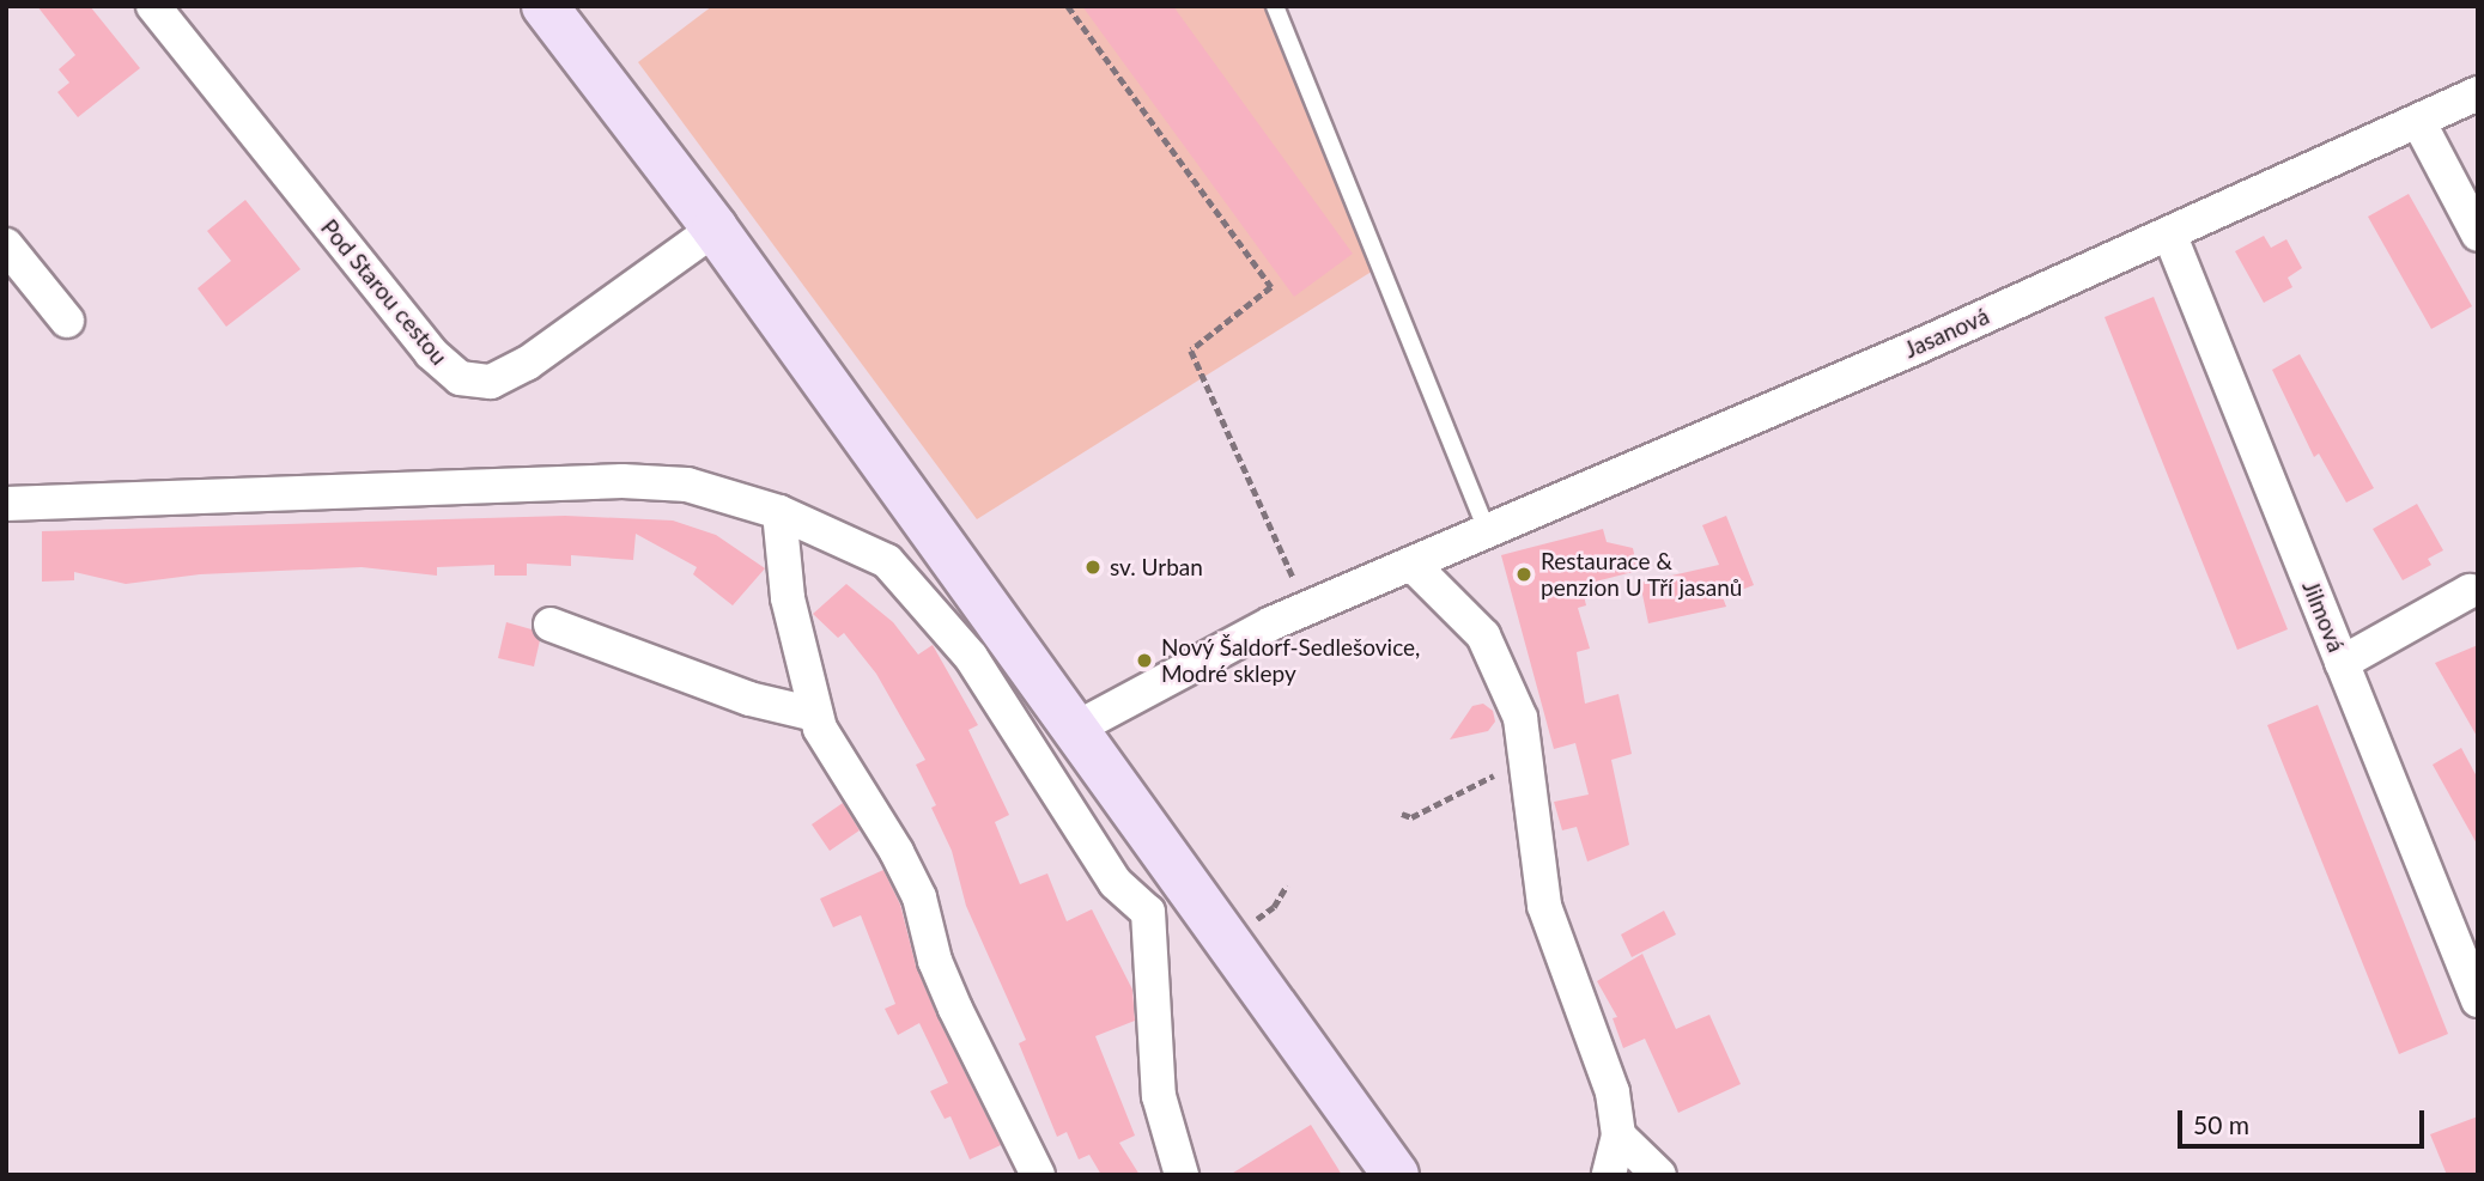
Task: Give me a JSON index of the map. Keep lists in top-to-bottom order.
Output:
{
  "streets": {
    "street": ["Pod Starou cestou", "Jasanová", "Jilmová"]
  },
  "crossings": [
    ["Jasanová", "Jilmová"]
  ],
  "places": ["sv. Urban", "Restaurace & penzion U Tří jasanů", "Nový Šaldorf-Sedlešovice, Modré sklepy"],
  "scale_bar": "50 m"
}
